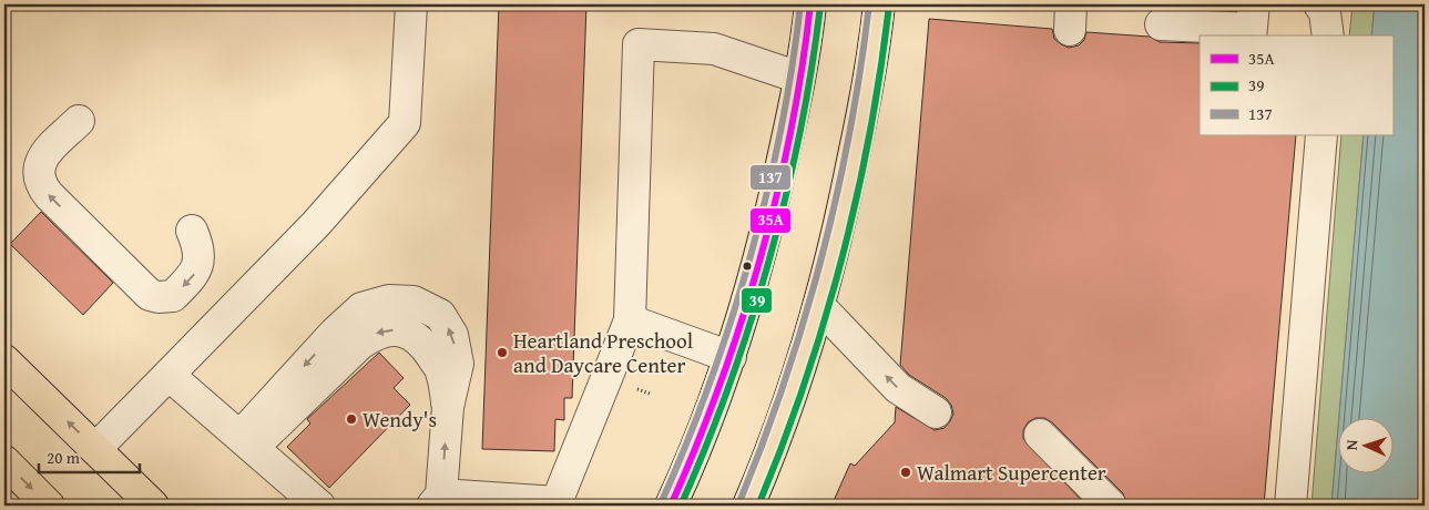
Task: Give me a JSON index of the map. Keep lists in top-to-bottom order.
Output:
{
  "places": ["Heartland Preschool and Daycare Center", "Wendy's", "Walmart Supercenter"],
  "lines": ["transit line 35A", "transit line 137", "transit line 39"],
  "legend": ["35A", "39", "137"],
  "scale_bar": "20 m",
  "north": "left"
}
